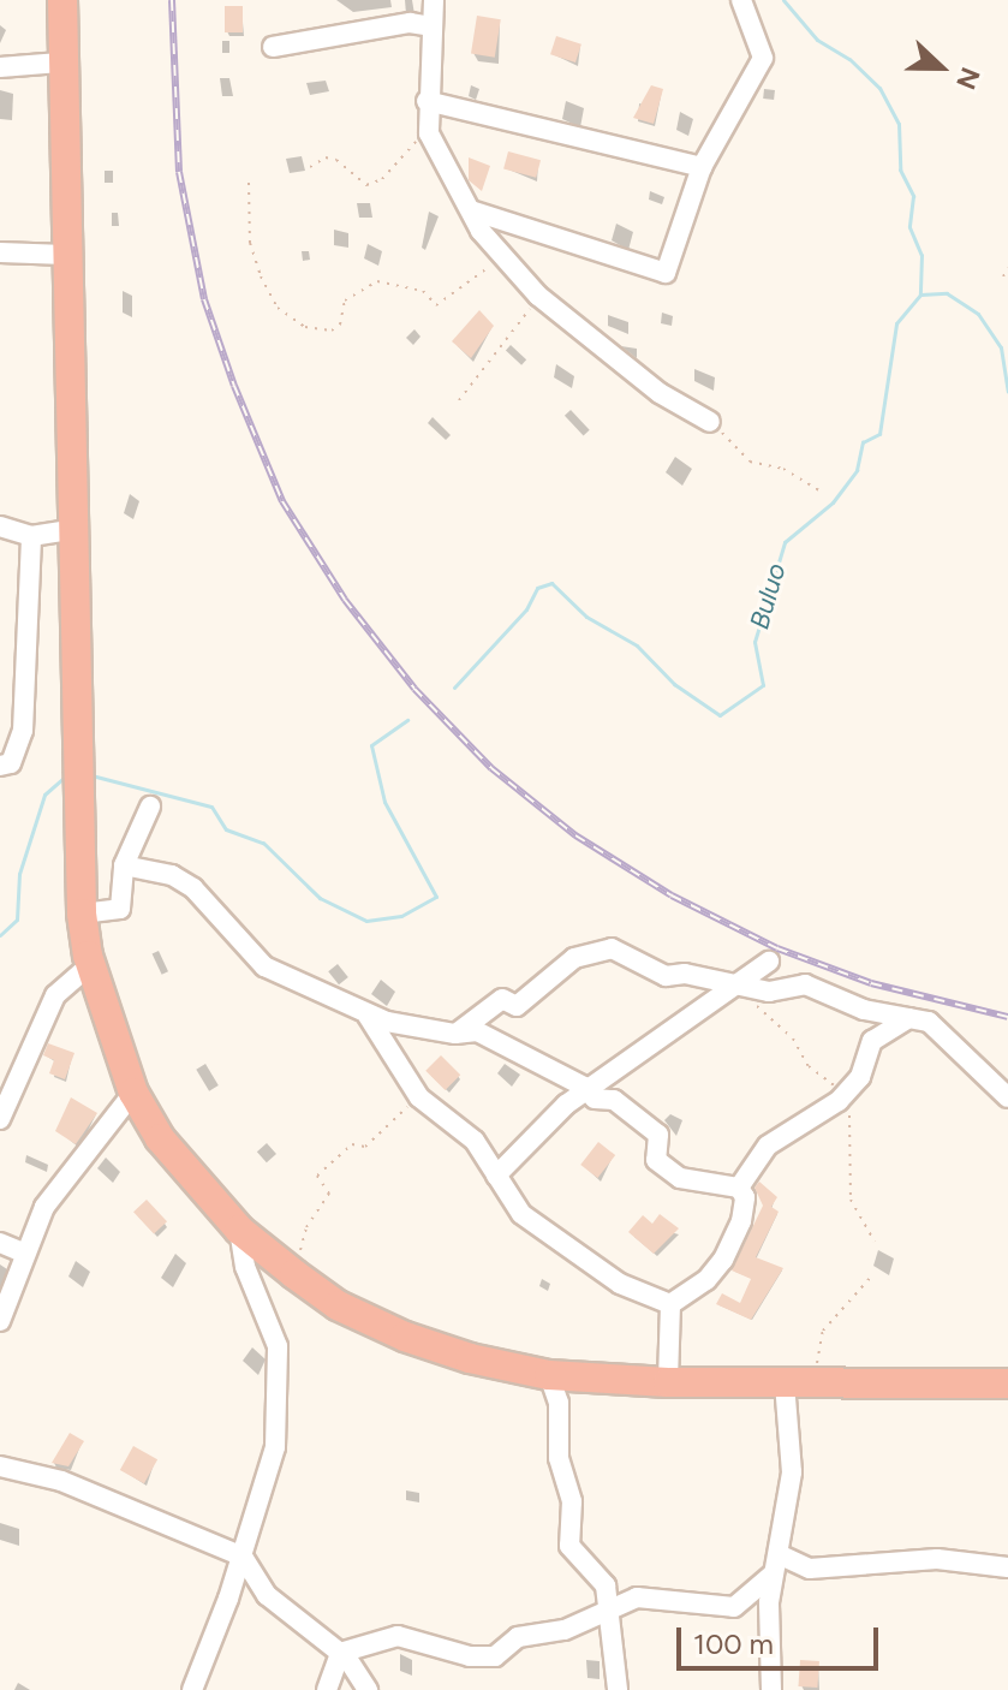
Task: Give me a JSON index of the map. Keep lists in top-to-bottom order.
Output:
{
  "water": ["Buluo"],
  "scale_bar": "100 m",
  "north": "right"
}
